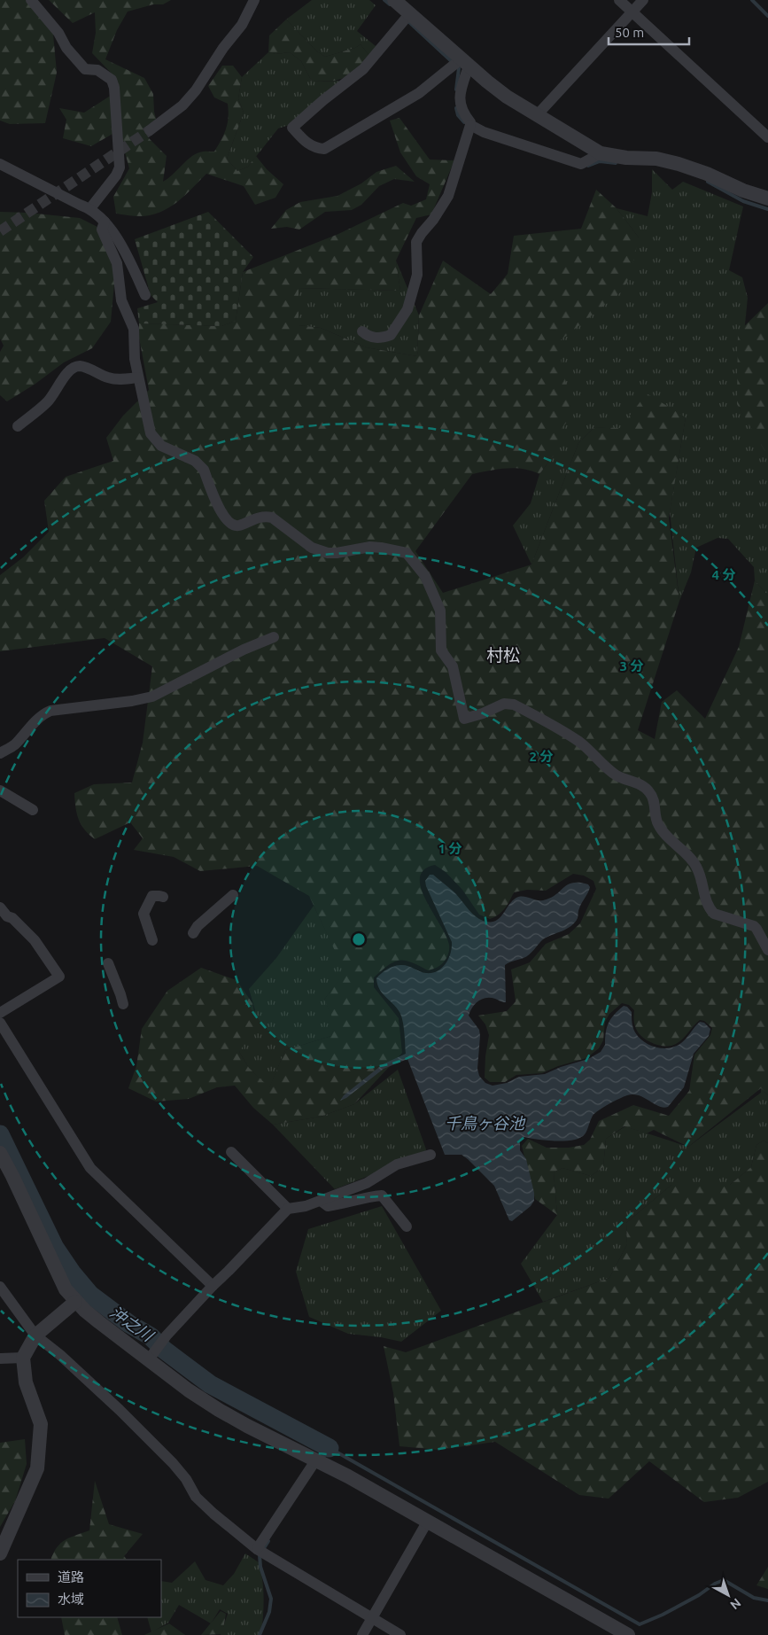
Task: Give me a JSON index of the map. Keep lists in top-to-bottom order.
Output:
{
  "districts": ["村松"],
  "water": ["千鳥ヶ谷池", "沖之川"],
  "legend": ["道路", "水域"],
  "scale_bar": "50 m",
  "north": "bottom right",
  "rings": [
    "4 分",
    "3 分",
    "2 分",
    "1 分"
  ]
}
